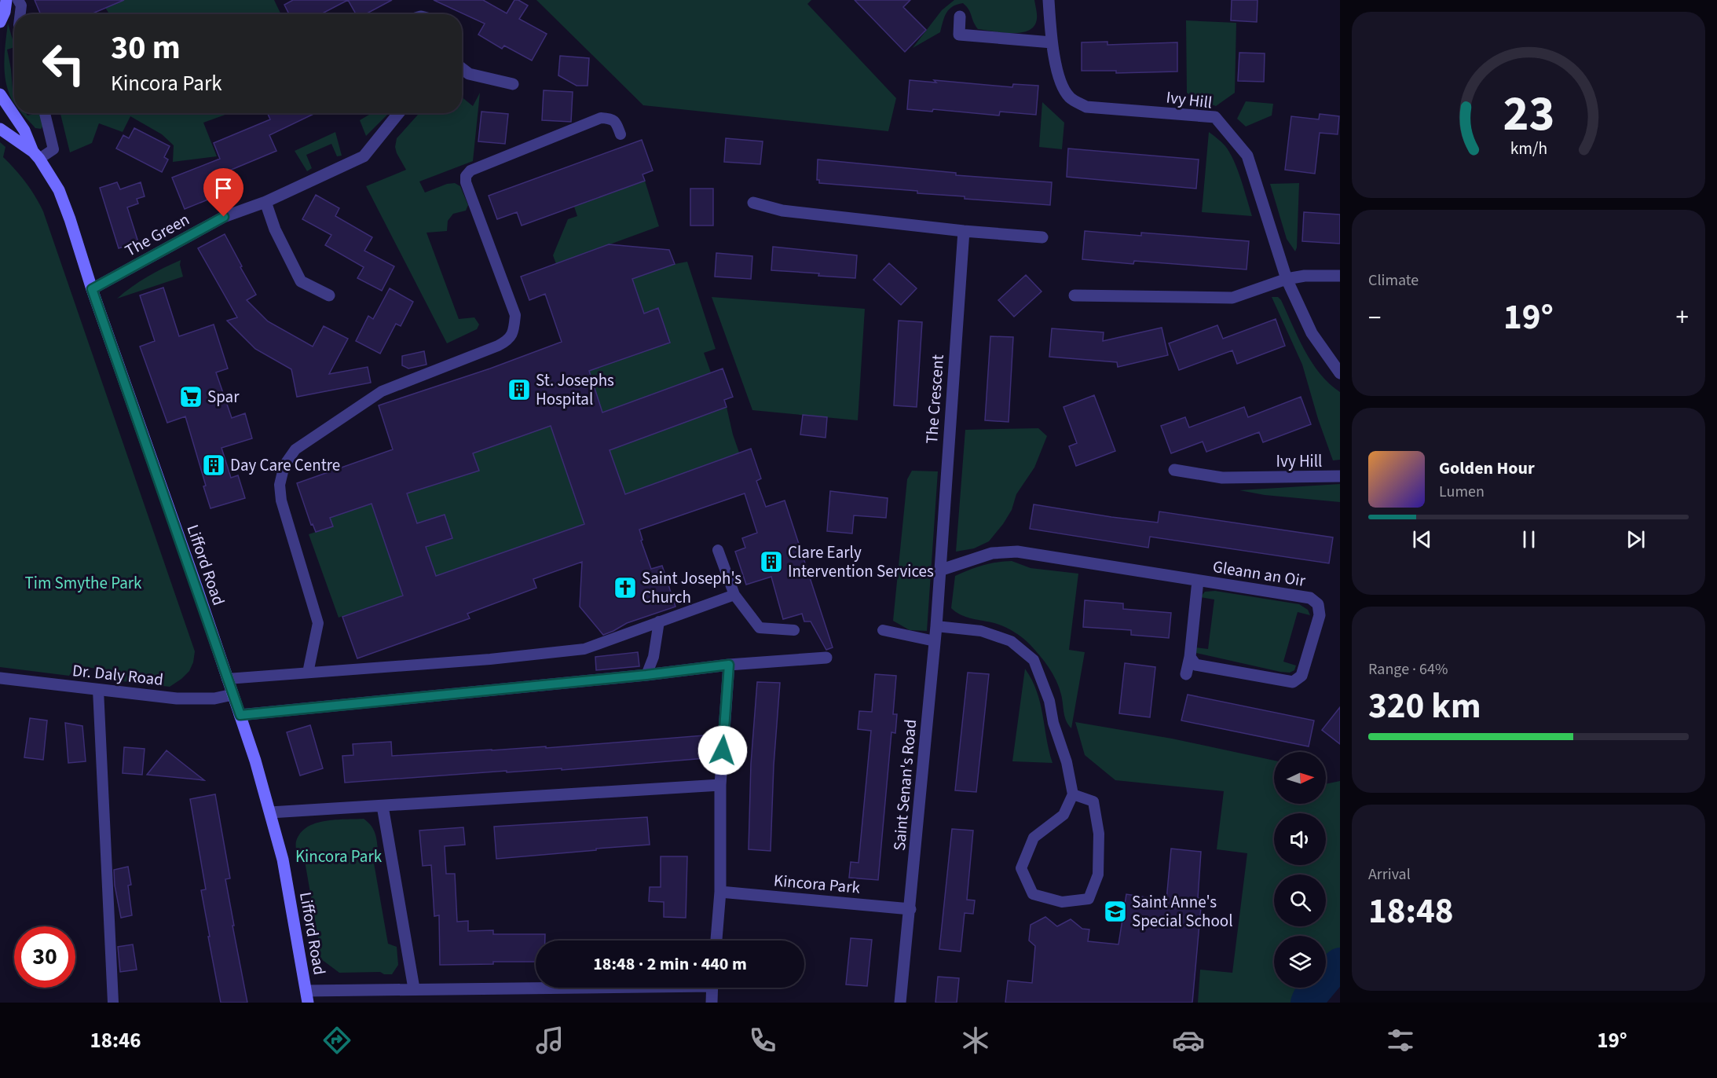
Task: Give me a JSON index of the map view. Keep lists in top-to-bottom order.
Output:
{
  "streets": {
    "main road": ["Lifford Road"],
    "street": [
      "Ivy Hill",
      "The Green",
      "The Crescent",
      "Gleann an Oir",
      "Dr. Daly Road",
      "Saint Senan's Road",
      "Kincora Park"
    ]
  },
  "crossings": [
    ["The Green", "Lifford Road"],
    ["The Crescent", "Gleann an Oir"],
    ["The Crescent", "Saint Senan's Road"],
    ["Lifford Road", "Dr. Daly Road"],
    ["Gleann an Oir", "Saint Senan's Road"],
    ["Saint Senan's Road", "Kincora Park"]
  ],
  "parks": ["Tim Smythe Park", "Kincora Park"],
  "places": {
    "building": ["St. Josephs Hospital", "Day Care Centre", "Clare Early Intervention Services"],
    "supermarket": ["Spar"],
    "church": ["Saint Joseph's Church"],
    "school or university": ["Saint Anne's Special School"]
  },
  "north": "right",
  "page": {
    "turn": ["30 m", "Kincora Park"],
    "tile": [
      "Climate",
      ["Range · 64%", "320 km"],
      ["Arrival", "18:48"]
    ],
    "heat": ["−", "19°", "+"],
    "song": ["Golden Hour", "Lumen"],
    "limit": "30",
    "trip": "18:48 · 2 min · 440 m",
    "tabs": ["18:46", "19°"],
    "gauge": ["23", "km/h"]
  }
}
